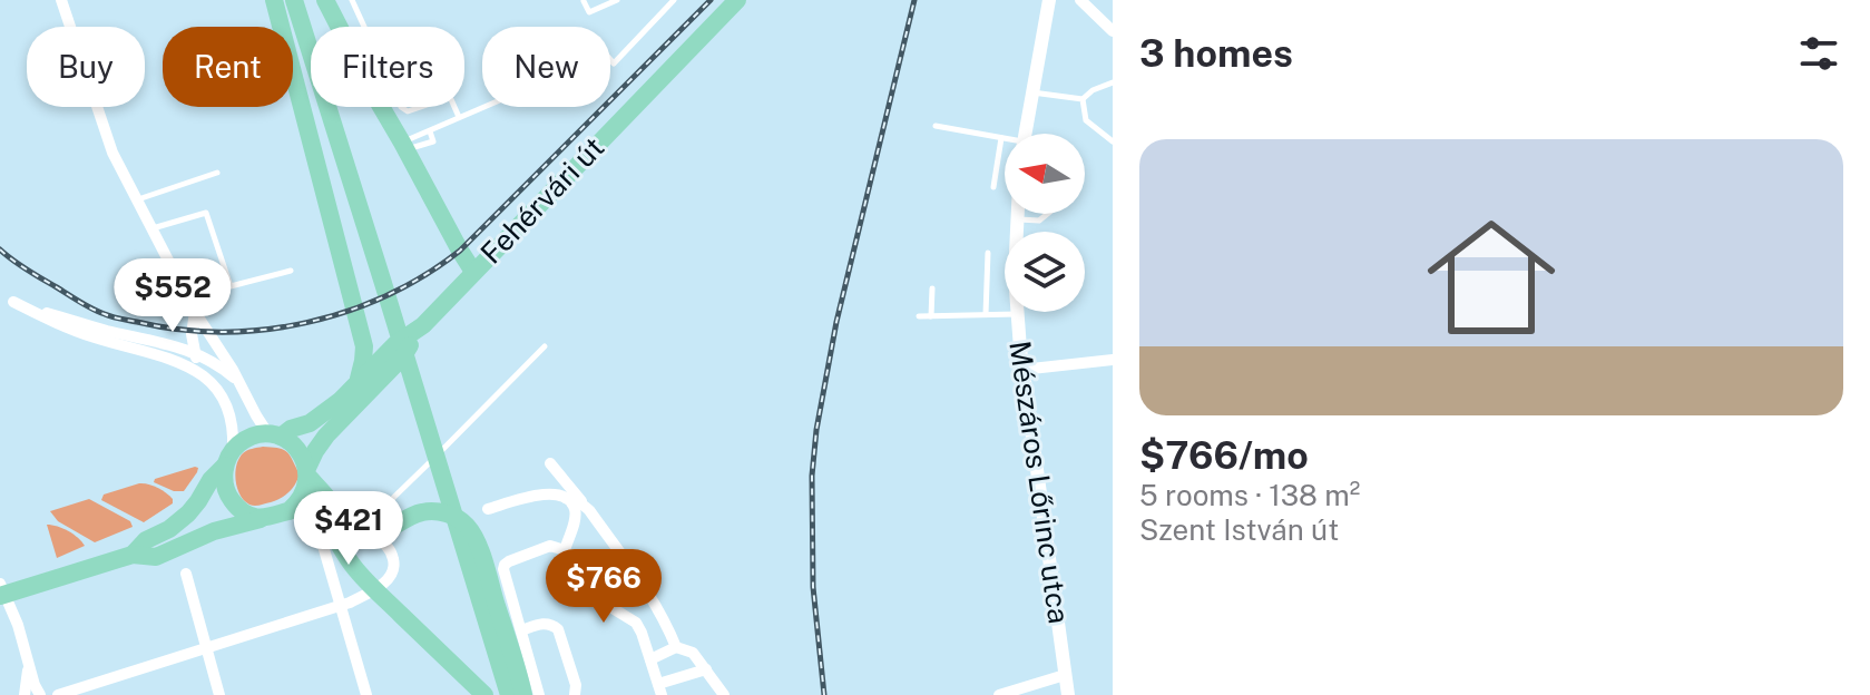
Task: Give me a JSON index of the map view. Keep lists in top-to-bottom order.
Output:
{
  "streets": {
    "main road": ["Fehérvári út"],
    "street": ["Mészáros Lőrinc utca"]
  },
  "north": "left",
  "page": {
    "heading": "3 homes",
    "chip": [
      "Buy",
      "Rent",
      "Filters",
      "New"
    ],
    "list": [
      {
        "name": "$766/mo",
        "note": "5 rooms · 138 m² · Szent István út"
      }
    ],
    "price": ["$552", "$421", "$766"]
  }
}
